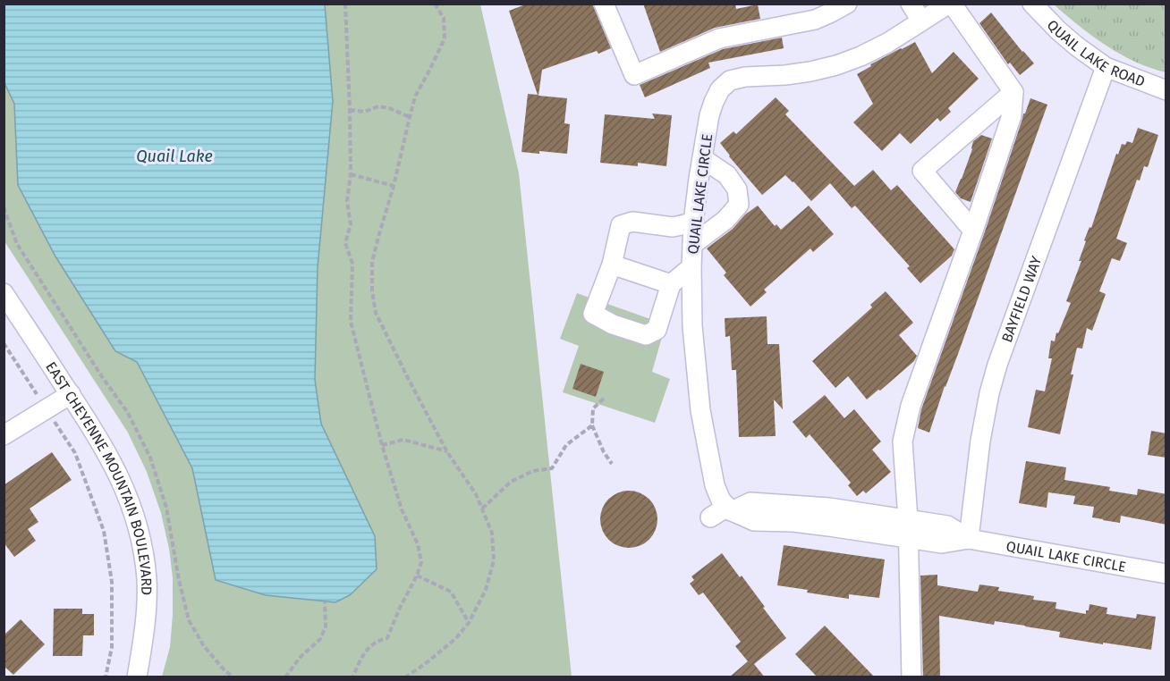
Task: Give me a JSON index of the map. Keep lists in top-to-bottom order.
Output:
{
  "streets": {
    "street": [
      "QUAIL LAKE ROAD",
      "QUAIL LAKE CIRCLE",
      "BAYFIELD WAY",
      "EAST CHEYENNE MOUNTAIN BOULEVARD"
    ]
  },
  "crossings": [
    ["QUAIL LAKE ROAD", "BAYFIELD WAY"],
    ["QUAIL LAKE CIRCLE", "BAYFIELD WAY"]
  ],
  "water": ["Quail Lake"]
}
